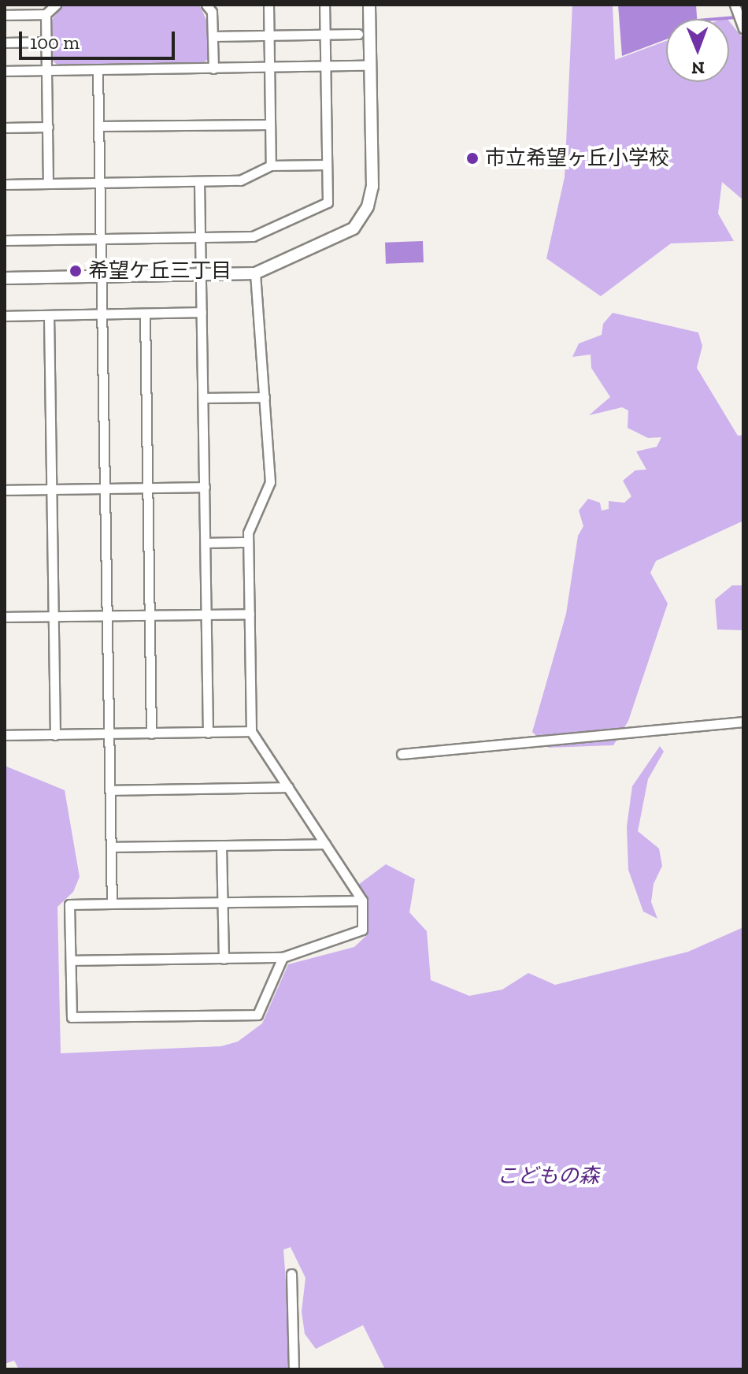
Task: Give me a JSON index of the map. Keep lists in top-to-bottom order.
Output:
{
  "parks": ["こどもの森"],
  "places": ["市立希望ヶ丘小学校", "希望ケ丘三丁目"],
  "scale_bar": "100 m",
  "north": "bottom"
}
